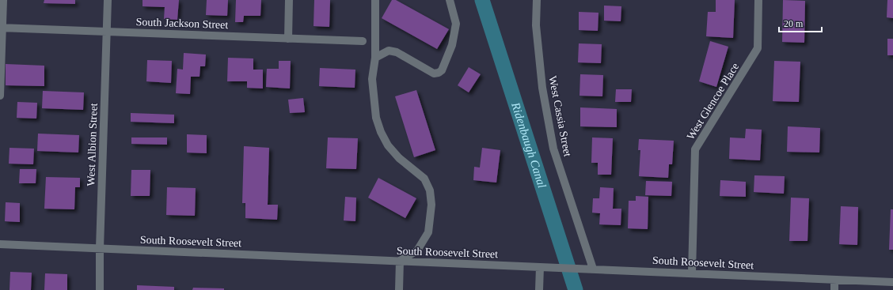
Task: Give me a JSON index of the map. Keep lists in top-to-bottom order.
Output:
{
  "streets": {
    "street": [
      "South Jackson Street",
      "West Glencoe Place",
      "West Cassia Street",
      "West Albion Street",
      "South Roosevelt Street"
    ]
  },
  "crossings": [
    ["South Jackson Street", "West Albion Street"],
    ["West Glencoe Place", "South Roosevelt Street"],
    ["West Cassia Street", "South Roosevelt Street"],
    ["West Albion Street", "South Roosevelt Street"]
  ],
  "water": ["Ridenbaugh Canal"],
  "scale_bar": "20 m"
}
